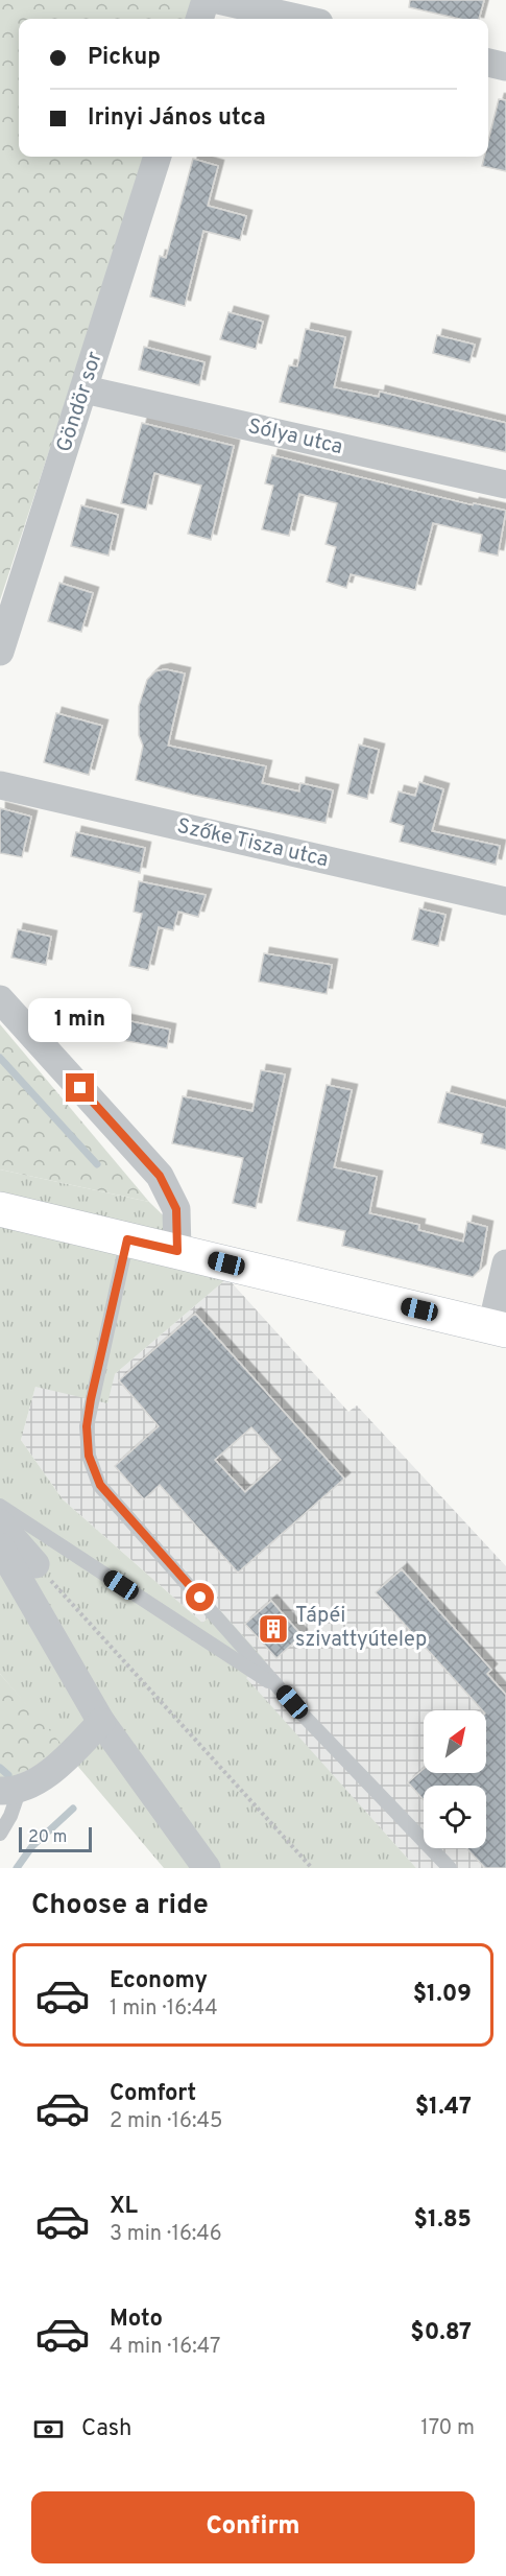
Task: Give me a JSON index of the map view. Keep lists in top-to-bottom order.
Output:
{
  "streets": {
    "street": ["Göndör sor", "Sólya utca", "Szőke Tisza utca"]
  },
  "crossings": [
    ["Göndör sor", "Sólya utca"]
  ],
  "places": {
    "building": ["Tápéi szivattyútelep"]
  },
  "scale_bar": "20 m",
  "north": "top right",
  "page": {
    "banner": ["Pickup", "Irinyi János utca"],
    "bubble": "1 min",
    "scale": "20 m",
    "heading": "Choose a ride",
    "list": [
      {
        "name": "Economy",
        "note": "1 min · 16:44",
        "value": "$1.09"
      },
      {
        "name": "Comfort",
        "note": "2 min · 16:45",
        "value": "$1.47"
      },
      {
        "name": "XL",
        "note": "3 min · 16:46",
        "value": "$1.85"
      },
      {
        "name": "Moto",
        "note": "4 min · 16:47",
        "value": "$0.87"
      }
    ],
    "pay": ["Cash", "170 m"],
    "buttons": "Confirm"
  }
}
